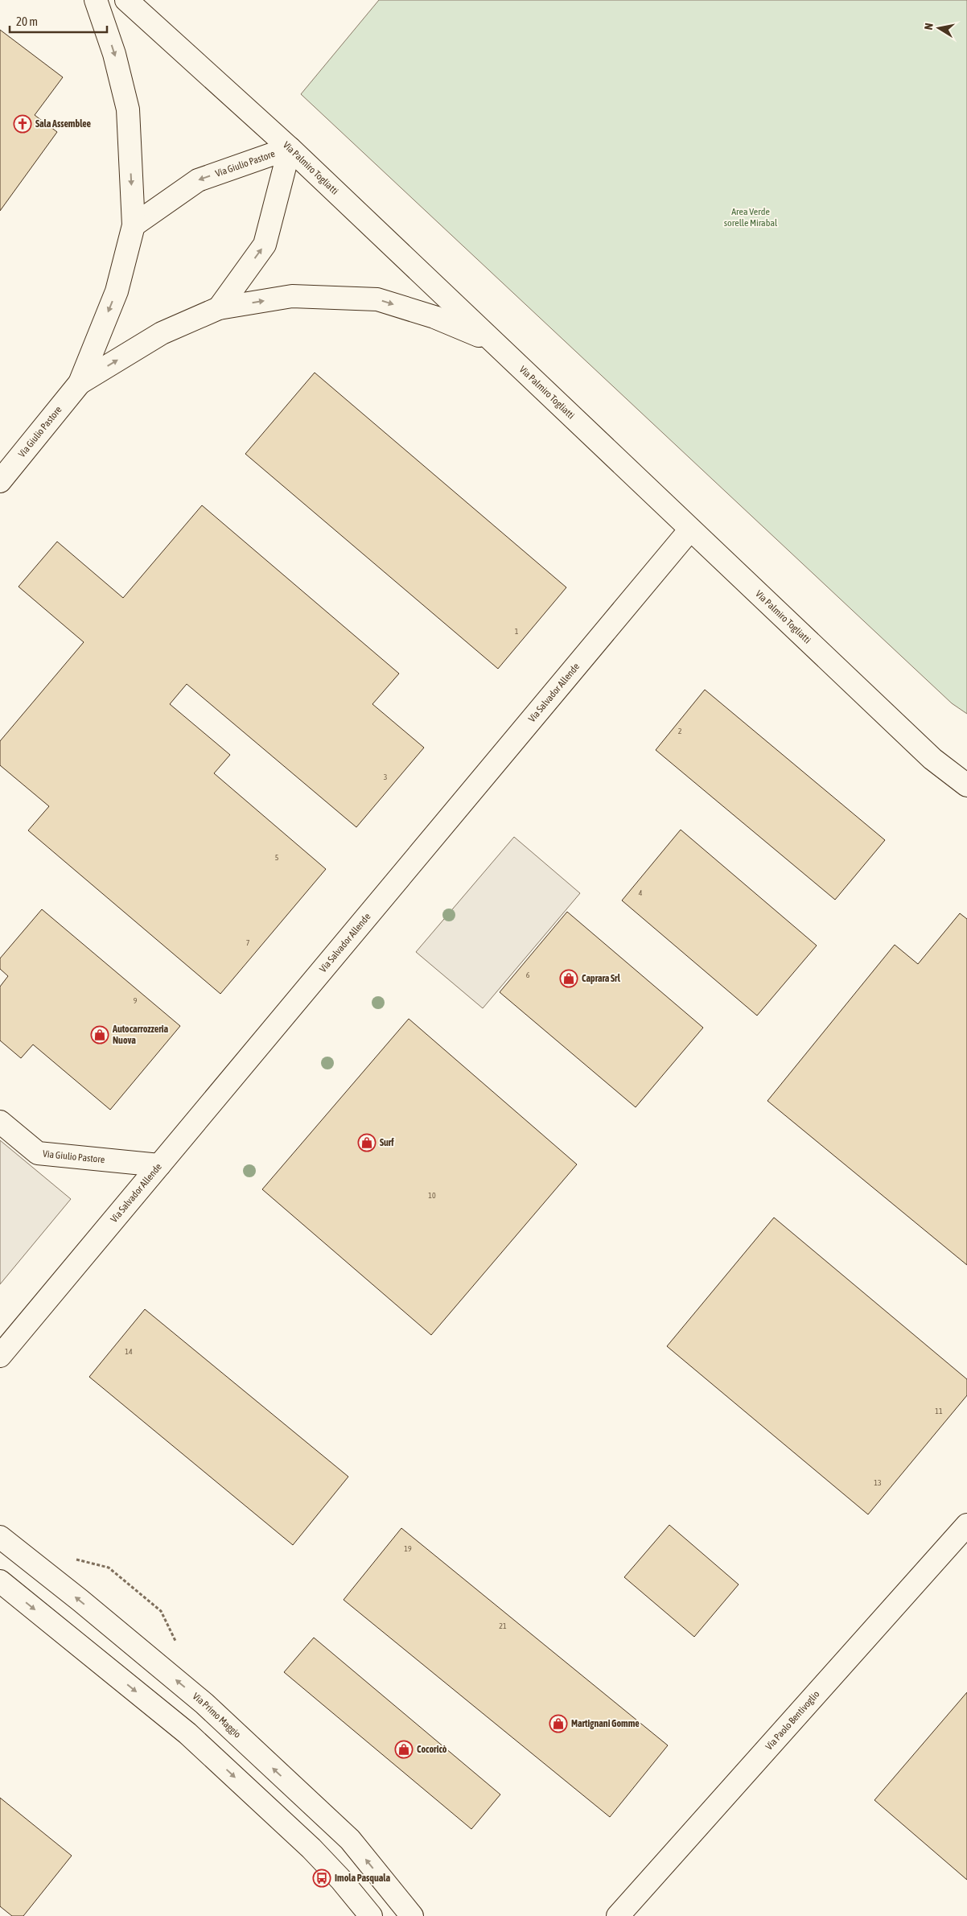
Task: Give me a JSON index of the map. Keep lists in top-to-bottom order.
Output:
{
  "streets": {
    "street": [
      "Via Giulio Pastore",
      "Via Palmiro Togliatti",
      "Via Salvador Allende",
      "Via Primo Maggio",
      "Via Paolo Bentivoglio"
    ]
  },
  "crossings": [
    ["Via Giulio Pastore", "Via Palmiro Togliatti"],
    ["Via Giulio Pastore", "Via Salvador Allende"],
    ["Via Palmiro Togliatti", "Via Salvador Allende"]
  ],
  "parks": ["Area Verde sorelle Mirabal"],
  "places": {
    "church": ["Sala Assemblee"],
    "shop": [
      "Caprara Srl",
      "Autocarrozzeria Nuova",
      "Surf",
      "Martignani Gomme",
      "Cocoricò"
    ],
    "bus stop": ["Imola Pasquala"]
  },
  "house_numbers": [
    "1",
    "2",
    "3",
    "5",
    "4",
    "7",
    "6",
    "9",
    "10",
    "14",
    "11",
    "13",
    "19",
    "21"
  ],
  "scale_bar": "20 m",
  "north": "left"
}
